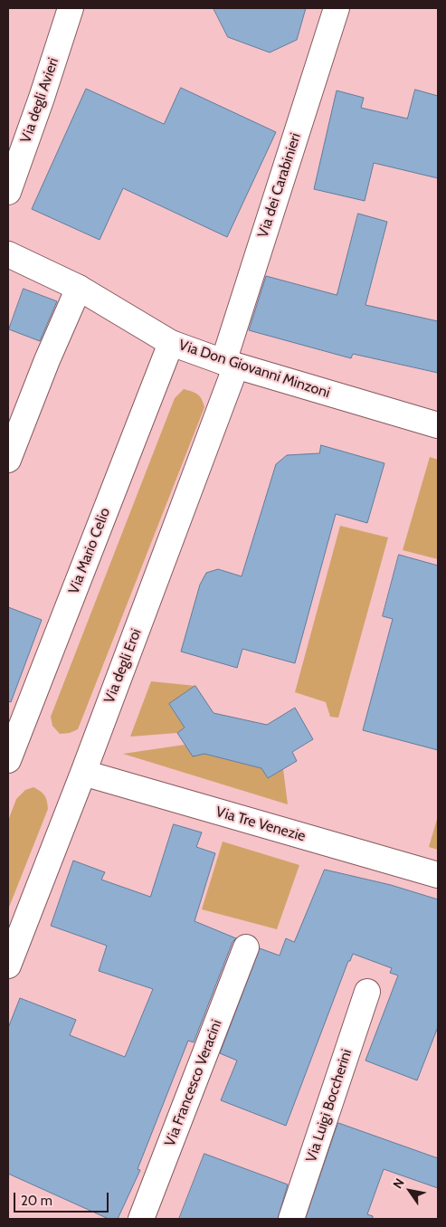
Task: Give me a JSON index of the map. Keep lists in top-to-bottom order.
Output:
{
  "streets": {
    "street": [
      "Via degli Avieri",
      "Via dei Carabinieri",
      "Via Don Giovanni Minzoni",
      "Via Mario Celio",
      "Via degli Eroi",
      "Via Tre Venezie",
      "Via Francesco Veracini",
      "Via Luigi Boccherini"
    ]
  },
  "crossings": [
    ["Via dei Carabinieri", "Via Don Giovanni Minzoni"],
    ["Via dei Carabinieri", "Via degli Eroi"],
    ["Via Don Giovanni Minzoni", "Via Mario Celio"],
    ["Via Don Giovanni Minzoni", "Via degli Eroi"],
    ["Via degli Eroi", "Via Tre Venezie"]
  ],
  "scale_bar": "20 m",
  "north": "top left"
}
